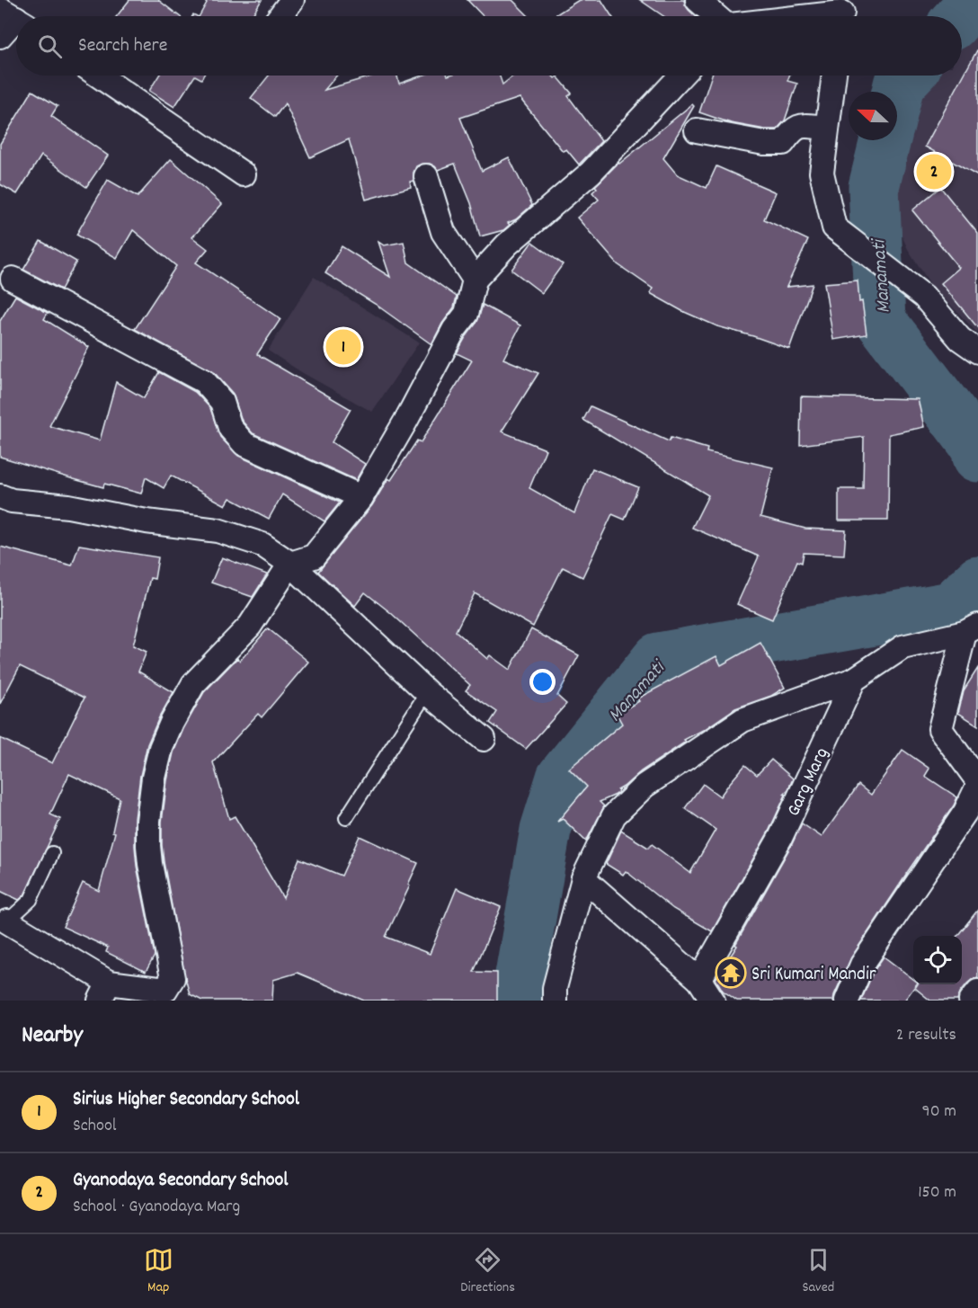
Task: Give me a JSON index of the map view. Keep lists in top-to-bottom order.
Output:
{
  "streets": {
    "street": ["Garg Marg"]
  },
  "water": ["Manamati"],
  "places": {
    "temple": ["Sri Kumari Mandir"]
  },
  "north": "left",
  "page": {
    "search": "Search here",
    "pins": ["2", "1"],
    "heading": ["Nearby", "2 results"],
    "list": [
      {
        "mark": "1",
        "name": "Sirius Higher Secondary School",
        "note": "School",
        "value": "90 m"
      },
      {
        "mark": "2",
        "name": "Gyanodaya Secondary School",
        "note": "School · Gyanodaya Marg",
        "value": "150 m"
      }
    ],
    "nav": ["Map", "Directions", "Saved"]
  }
}
